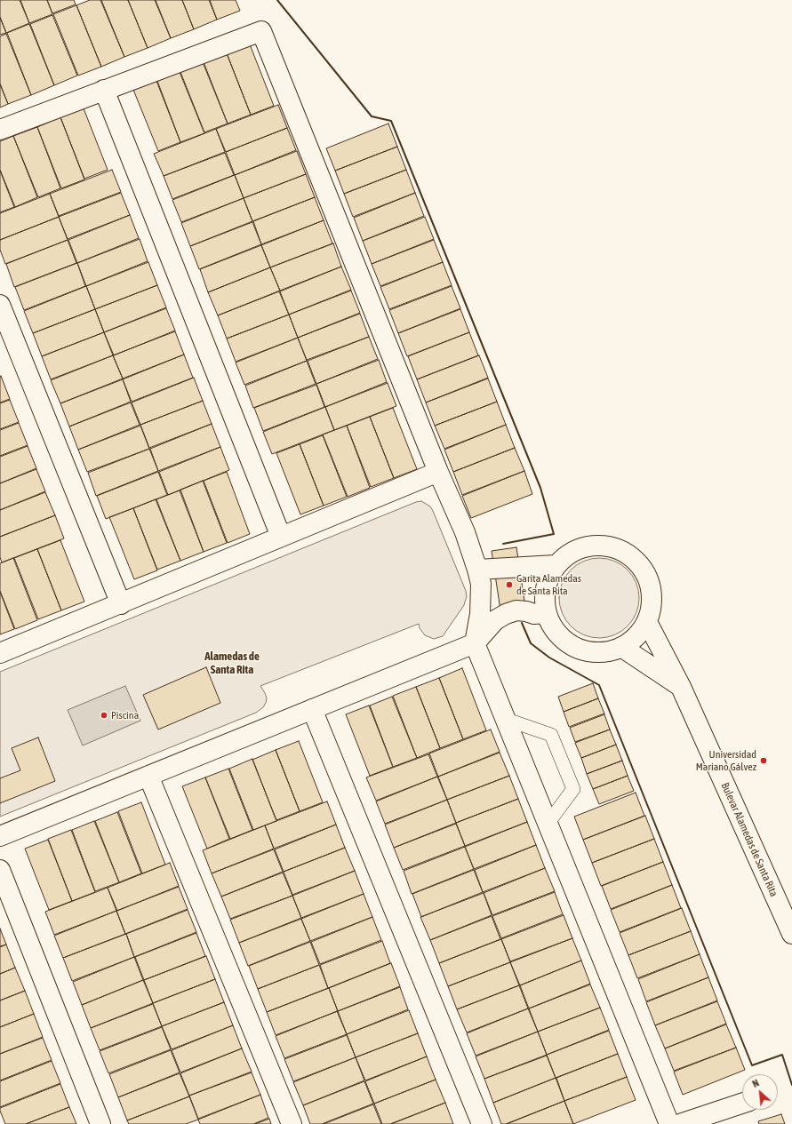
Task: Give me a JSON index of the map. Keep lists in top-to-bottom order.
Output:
{
  "streets": {
    "street": ["Bulevar Alamedas de Santa Rita"]
  },
  "districts": ["Alamedas de Santa Rita"],
  "places": ["Garita Alamedas de Santa Rita", "Piscina", "Universidad Mariano Gálvez"],
  "north": "top left"
}
